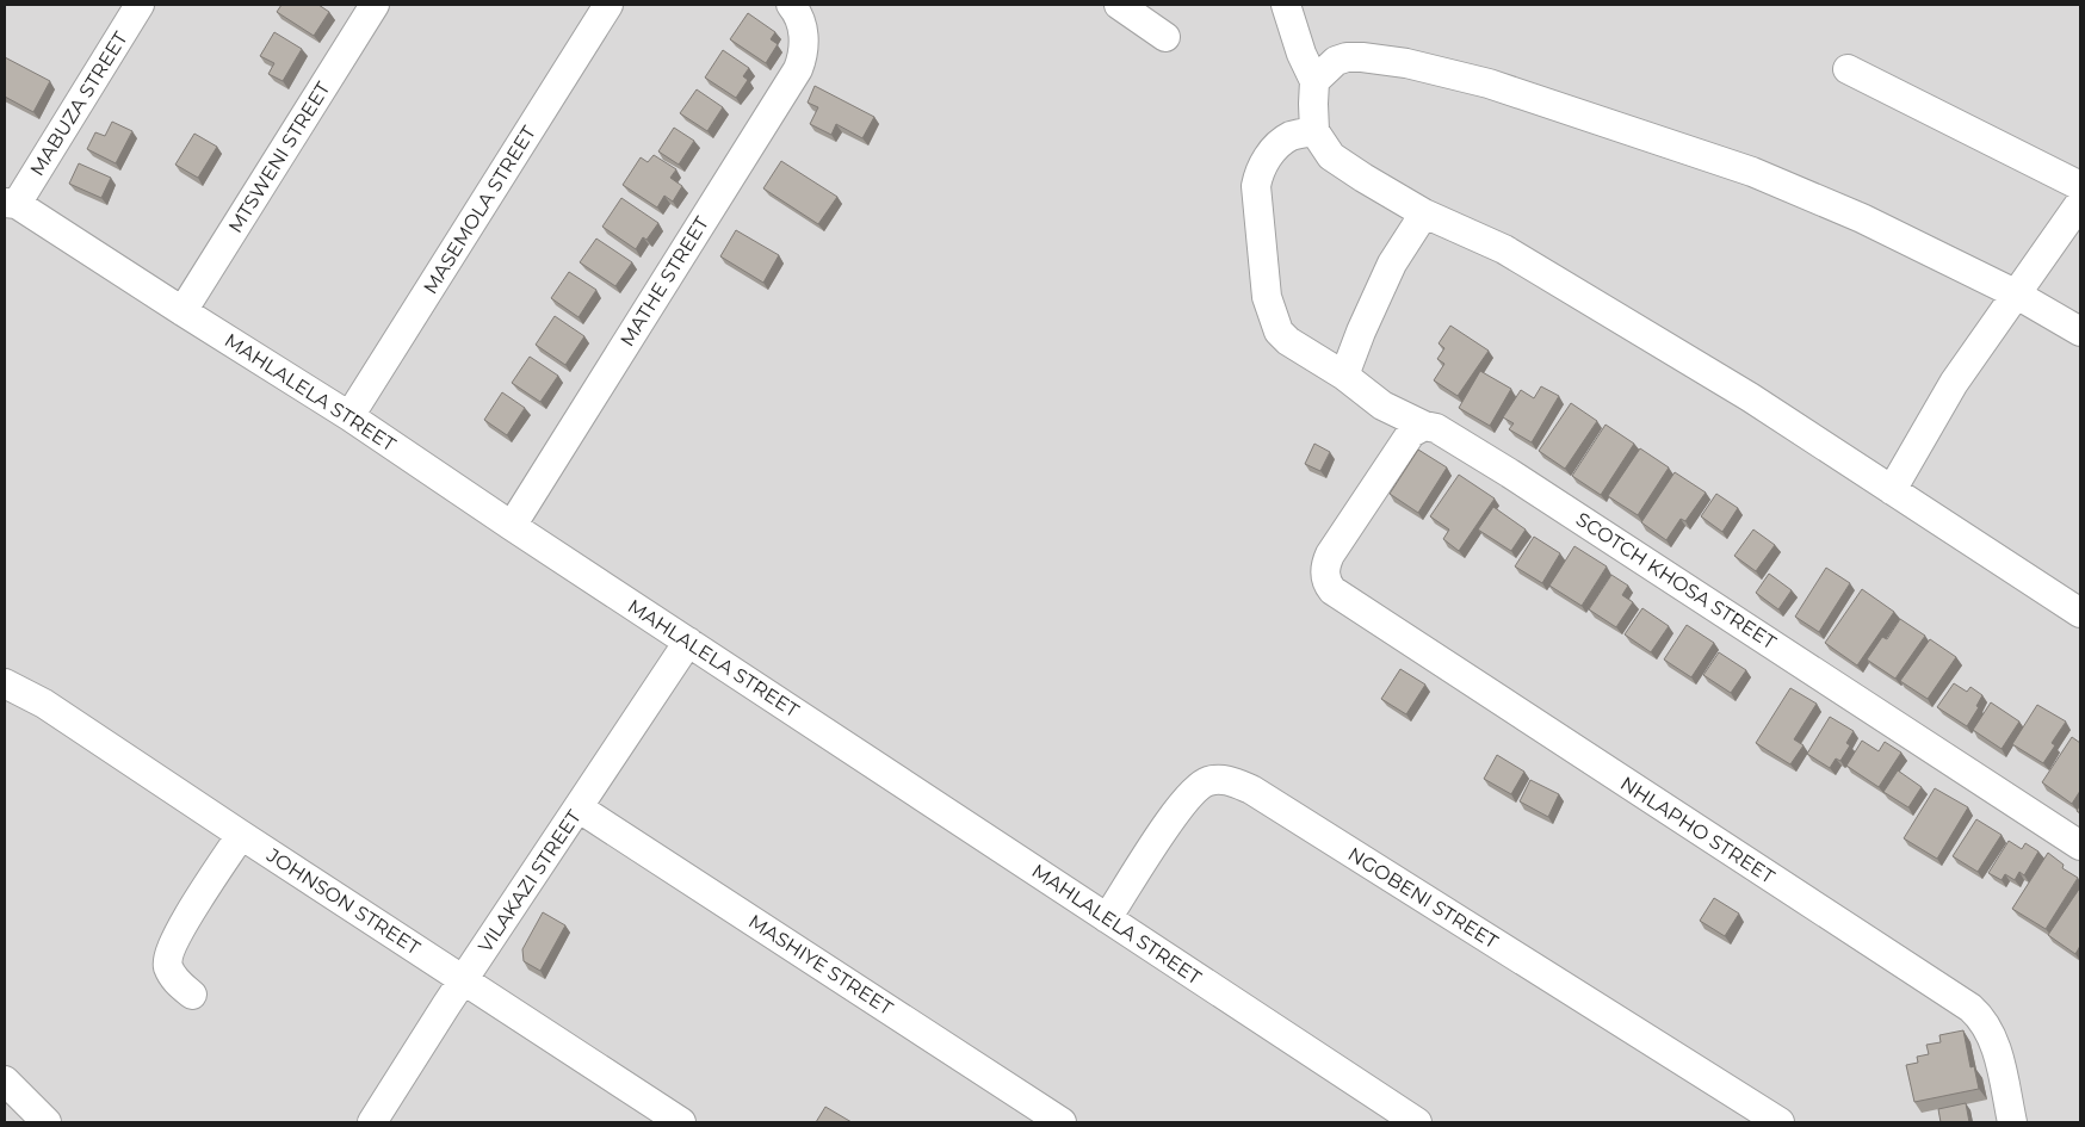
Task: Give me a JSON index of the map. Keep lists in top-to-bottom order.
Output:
{
  "streets": {
    "street": [
      "MABUZA STREET",
      "MTSWENI STREET",
      "MASEMOLA STREET",
      "MATHE STREET",
      "MAHLALELA STREET",
      "SCOTCH KHOSA STREET",
      "NHLAPHO STREET",
      "VILAKAZI STREET",
      "NGOBENI STREET",
      "JOHNSON STREET",
      "MASHIYE STREET"
    ]
  },
  "crossings": [
    ["MABUZA STREET", "MAHLALELA STREET"],
    ["MTSWENI STREET", "MAHLALELA STREET"],
    ["MASEMOLA STREET", "MAHLALELA STREET"],
    ["MATHE STREET", "MAHLALELA STREET"],
    ["MAHLALELA STREET", "VILAKAZI STREET"],
    ["MAHLALELA STREET", "NGOBENI STREET"],
    ["SCOTCH KHOSA STREET", "NHLAPHO STREET"],
    ["VILAKAZI STREET", "JOHNSON STREET"],
    ["VILAKAZI STREET", "MASHIYE STREET"]
  ]
}
